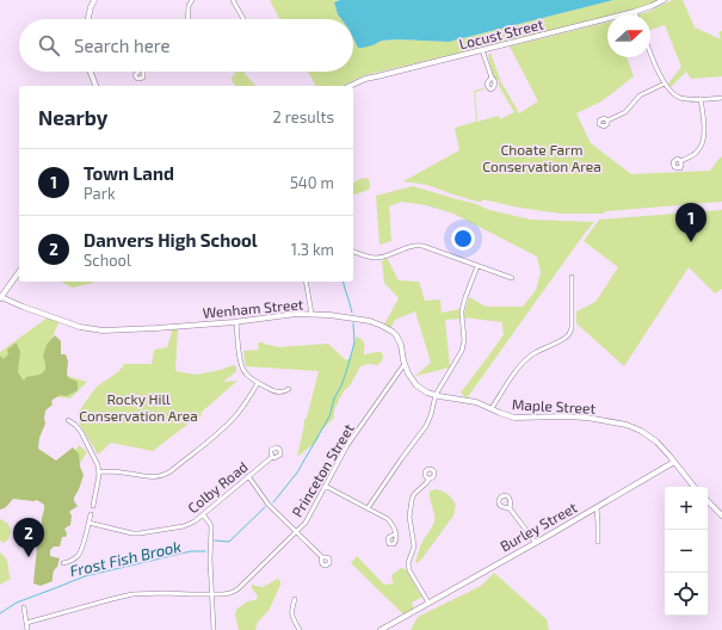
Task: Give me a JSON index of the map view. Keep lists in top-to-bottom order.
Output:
{
  "streets": {
    "main road": [
      "Locust Street",
      "Wenham Street",
      "Maple Street",
      "Burley Street"
    ],
    "street": ["Princeton Street", "Colby Road"]
  },
  "crossings": [
    ["Wenham Street", "Maple Street"],
    ["Wenham Street", "Princeton Street"],
    ["Maple Street", "Burley Street"]
  ],
  "water": ["Frost Fish Brook"],
  "parks": ["Choate Farm Conservation Area", "Rocky Hill Conservation Area"],
  "north": "right",
  "page": {
    "search": "Search here",
    "heading": ["Nearby", "2 results"],
    "list": [
      {
        "mark": "1",
        "name": "Town Land",
        "note": "Park",
        "value": "540 m"
      },
      {
        "mark": "2",
        "name": "Danvers High School",
        "note": "School",
        "value": "1.3 km"
      }
    ],
    "pins": ["1", "2"],
    "map_buttons": ["+", "−"]
  }
}
